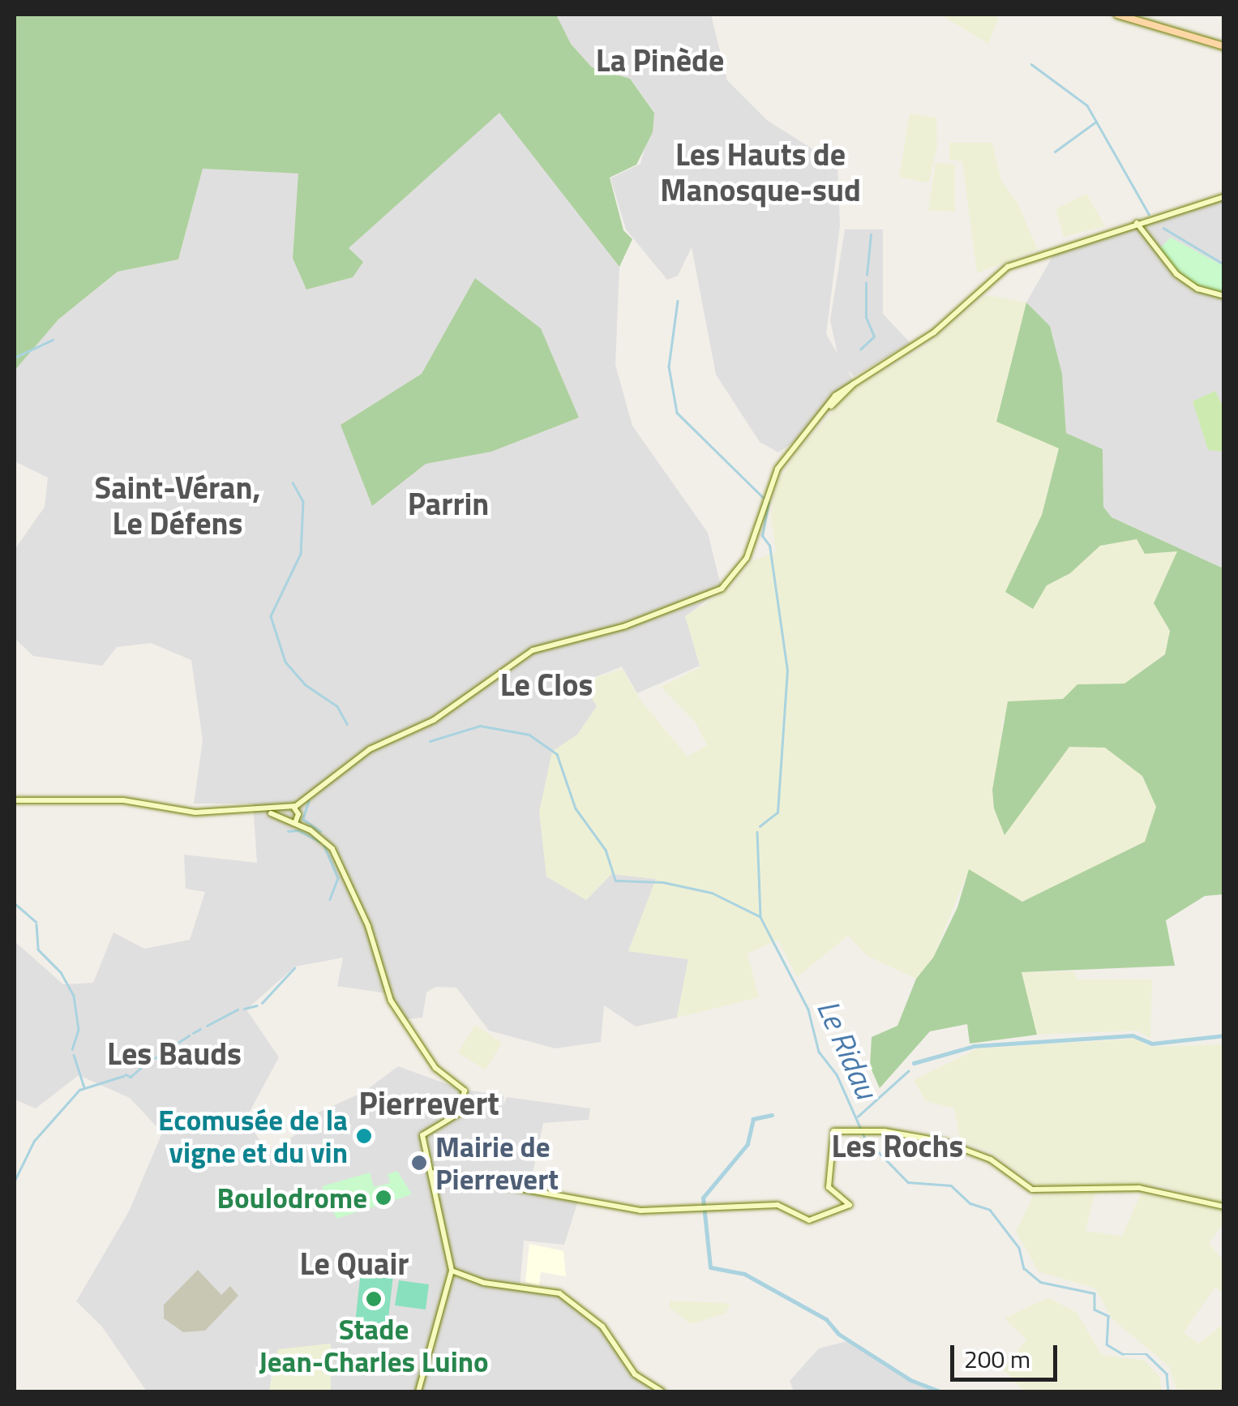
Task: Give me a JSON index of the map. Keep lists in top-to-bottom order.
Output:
{
  "districts": [
    "La Pinède",
    "Les Hauts de Manosque-sud",
    "Saint-Véran, Le Défens",
    "Parrin",
    "Le Clos",
    "Les Bauds",
    "Pierrevert",
    "Les Rochs",
    "Le Quair"
  ],
  "water": ["Le Ridau"],
  "places": [
    "Ecomusée de la vigne et du vin",
    "Mairie de Pierrevert",
    "Boulodrome",
    "Stade Jean-Charles Luino"
  ],
  "scale_bar": "200 m"
}
